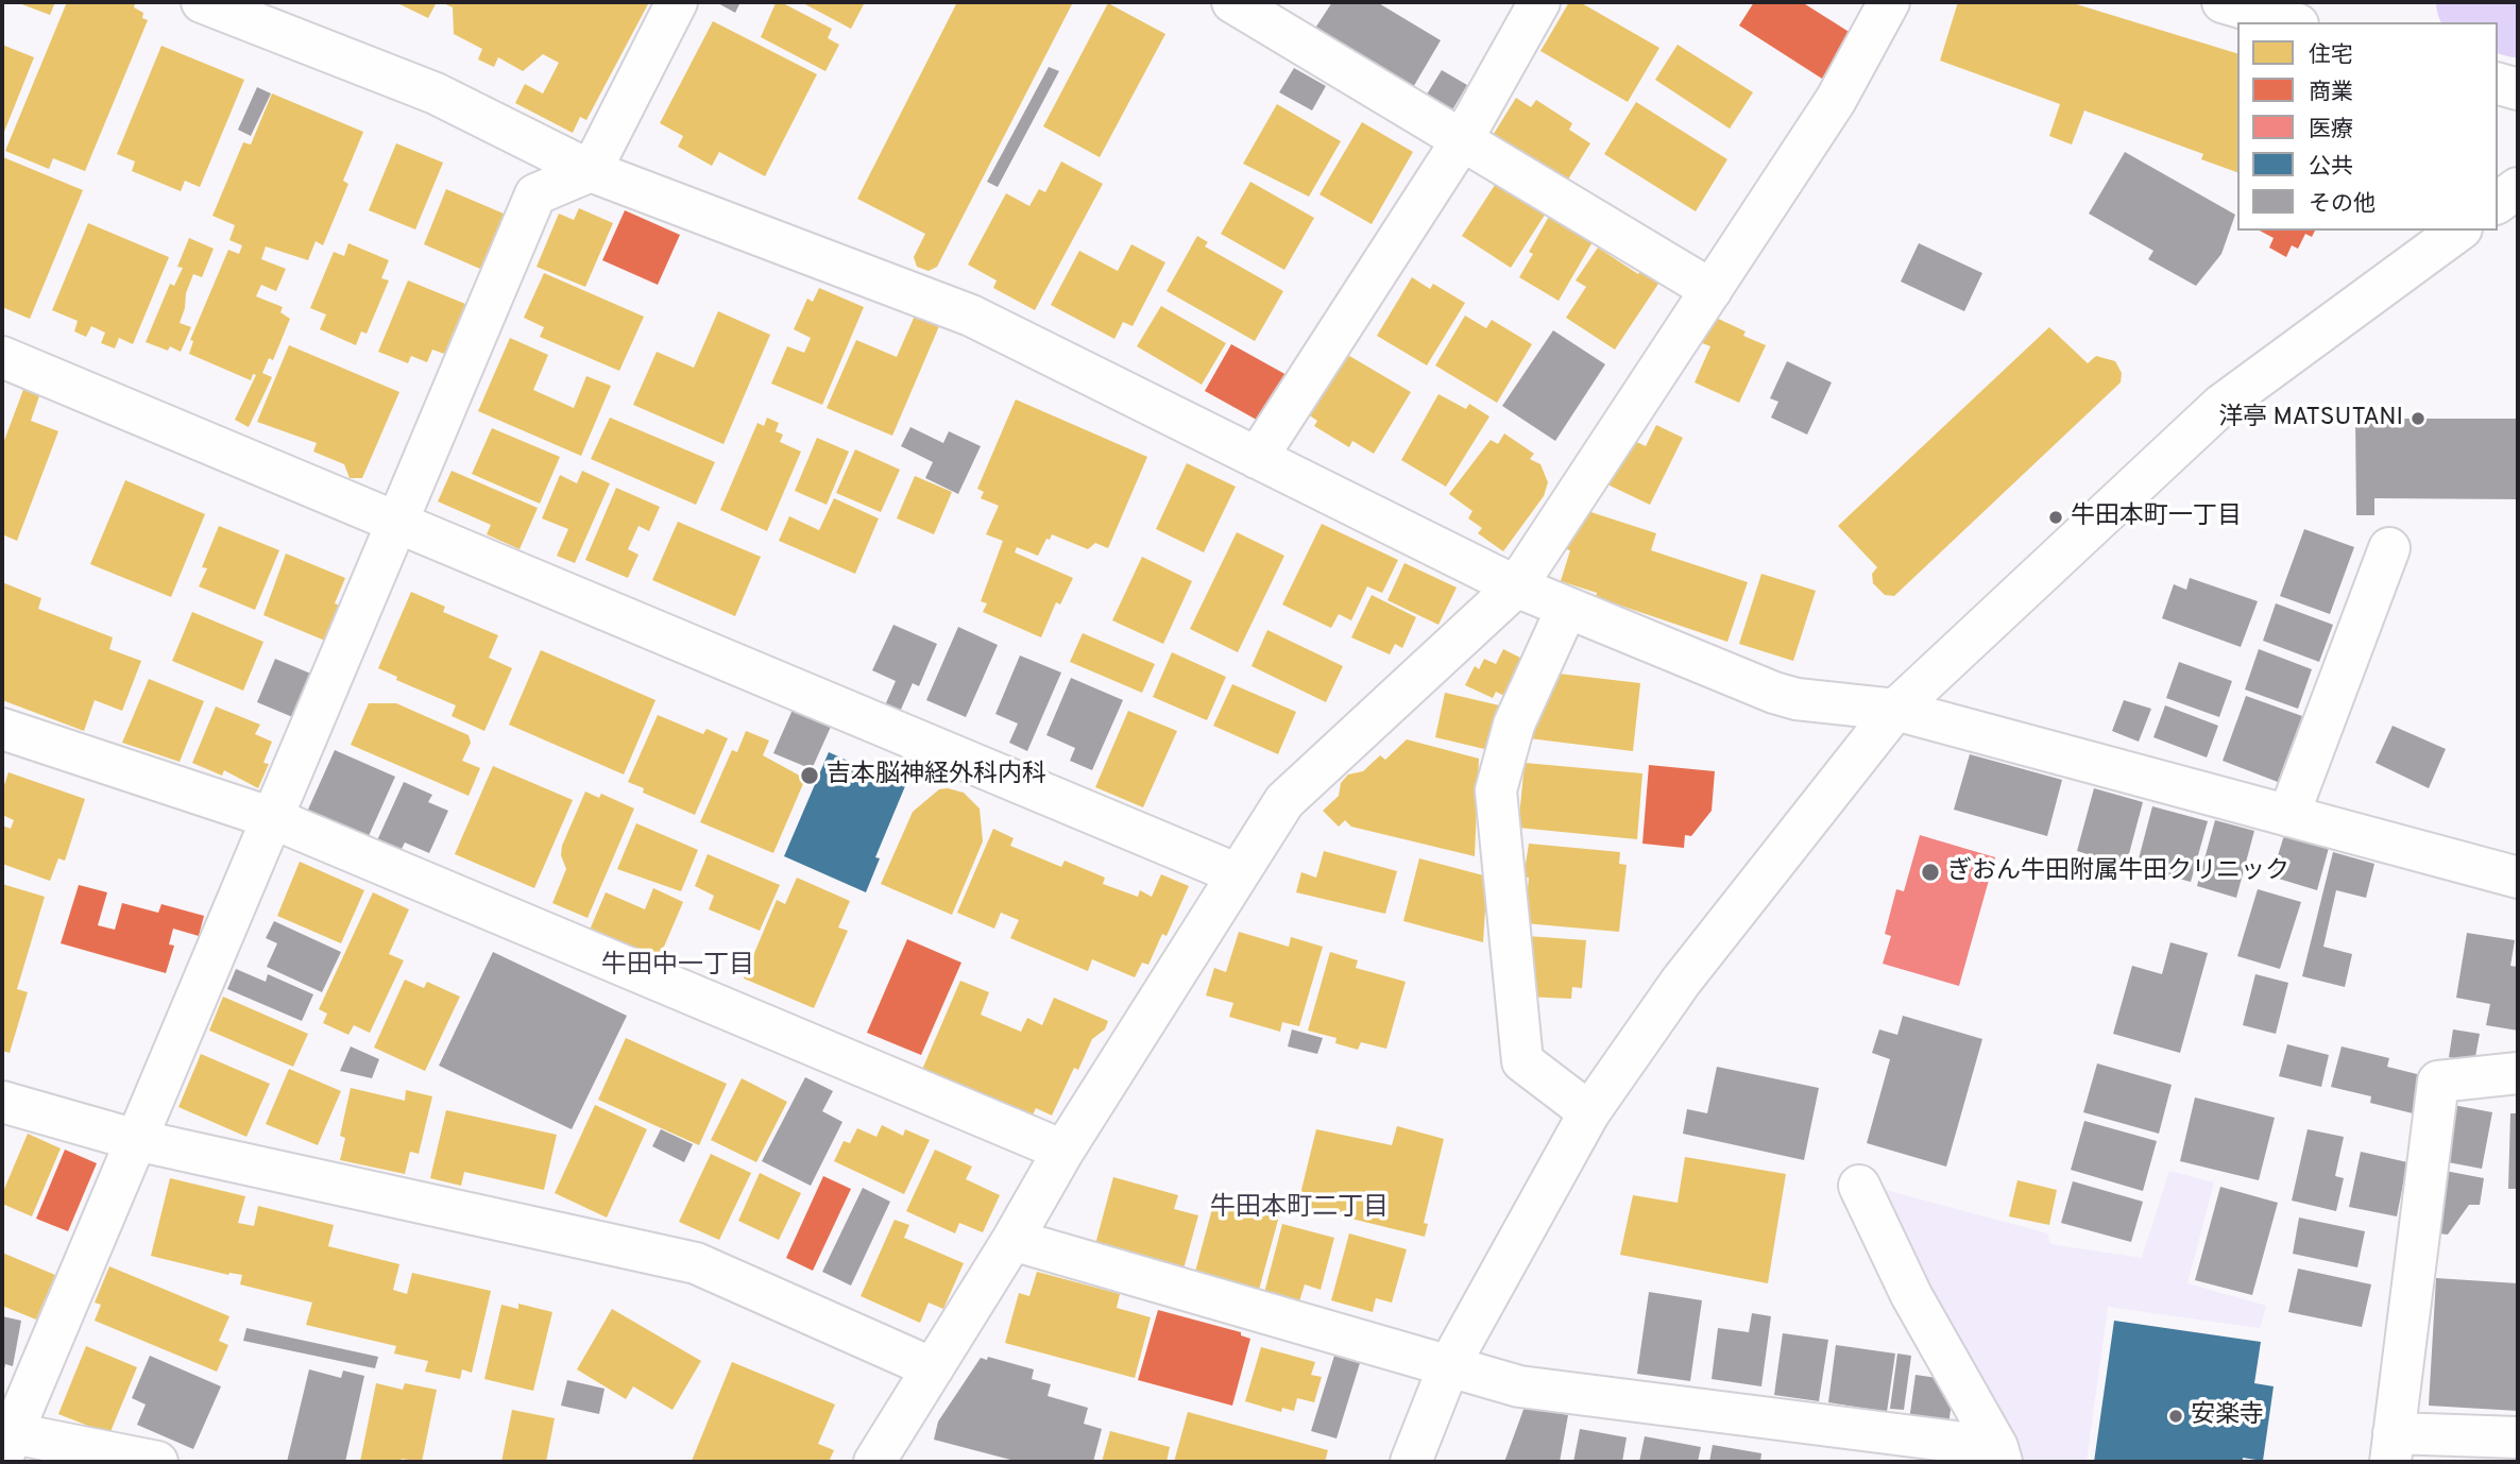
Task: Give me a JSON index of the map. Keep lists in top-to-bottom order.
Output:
{
  "districts": ["牛田中一丁目", "牛田本町二丁目"],
  "places": [
    "洋亭 MATSUTANI",
    "牛田本町一丁目",
    "吉本脳神経外科内科",
    "ぎおん牛田附属牛田クリニック",
    "安楽寺"
  ],
  "legend": [
    "住宅",
    "商業",
    "医療",
    "公共",
    "その他"
  ]
}
